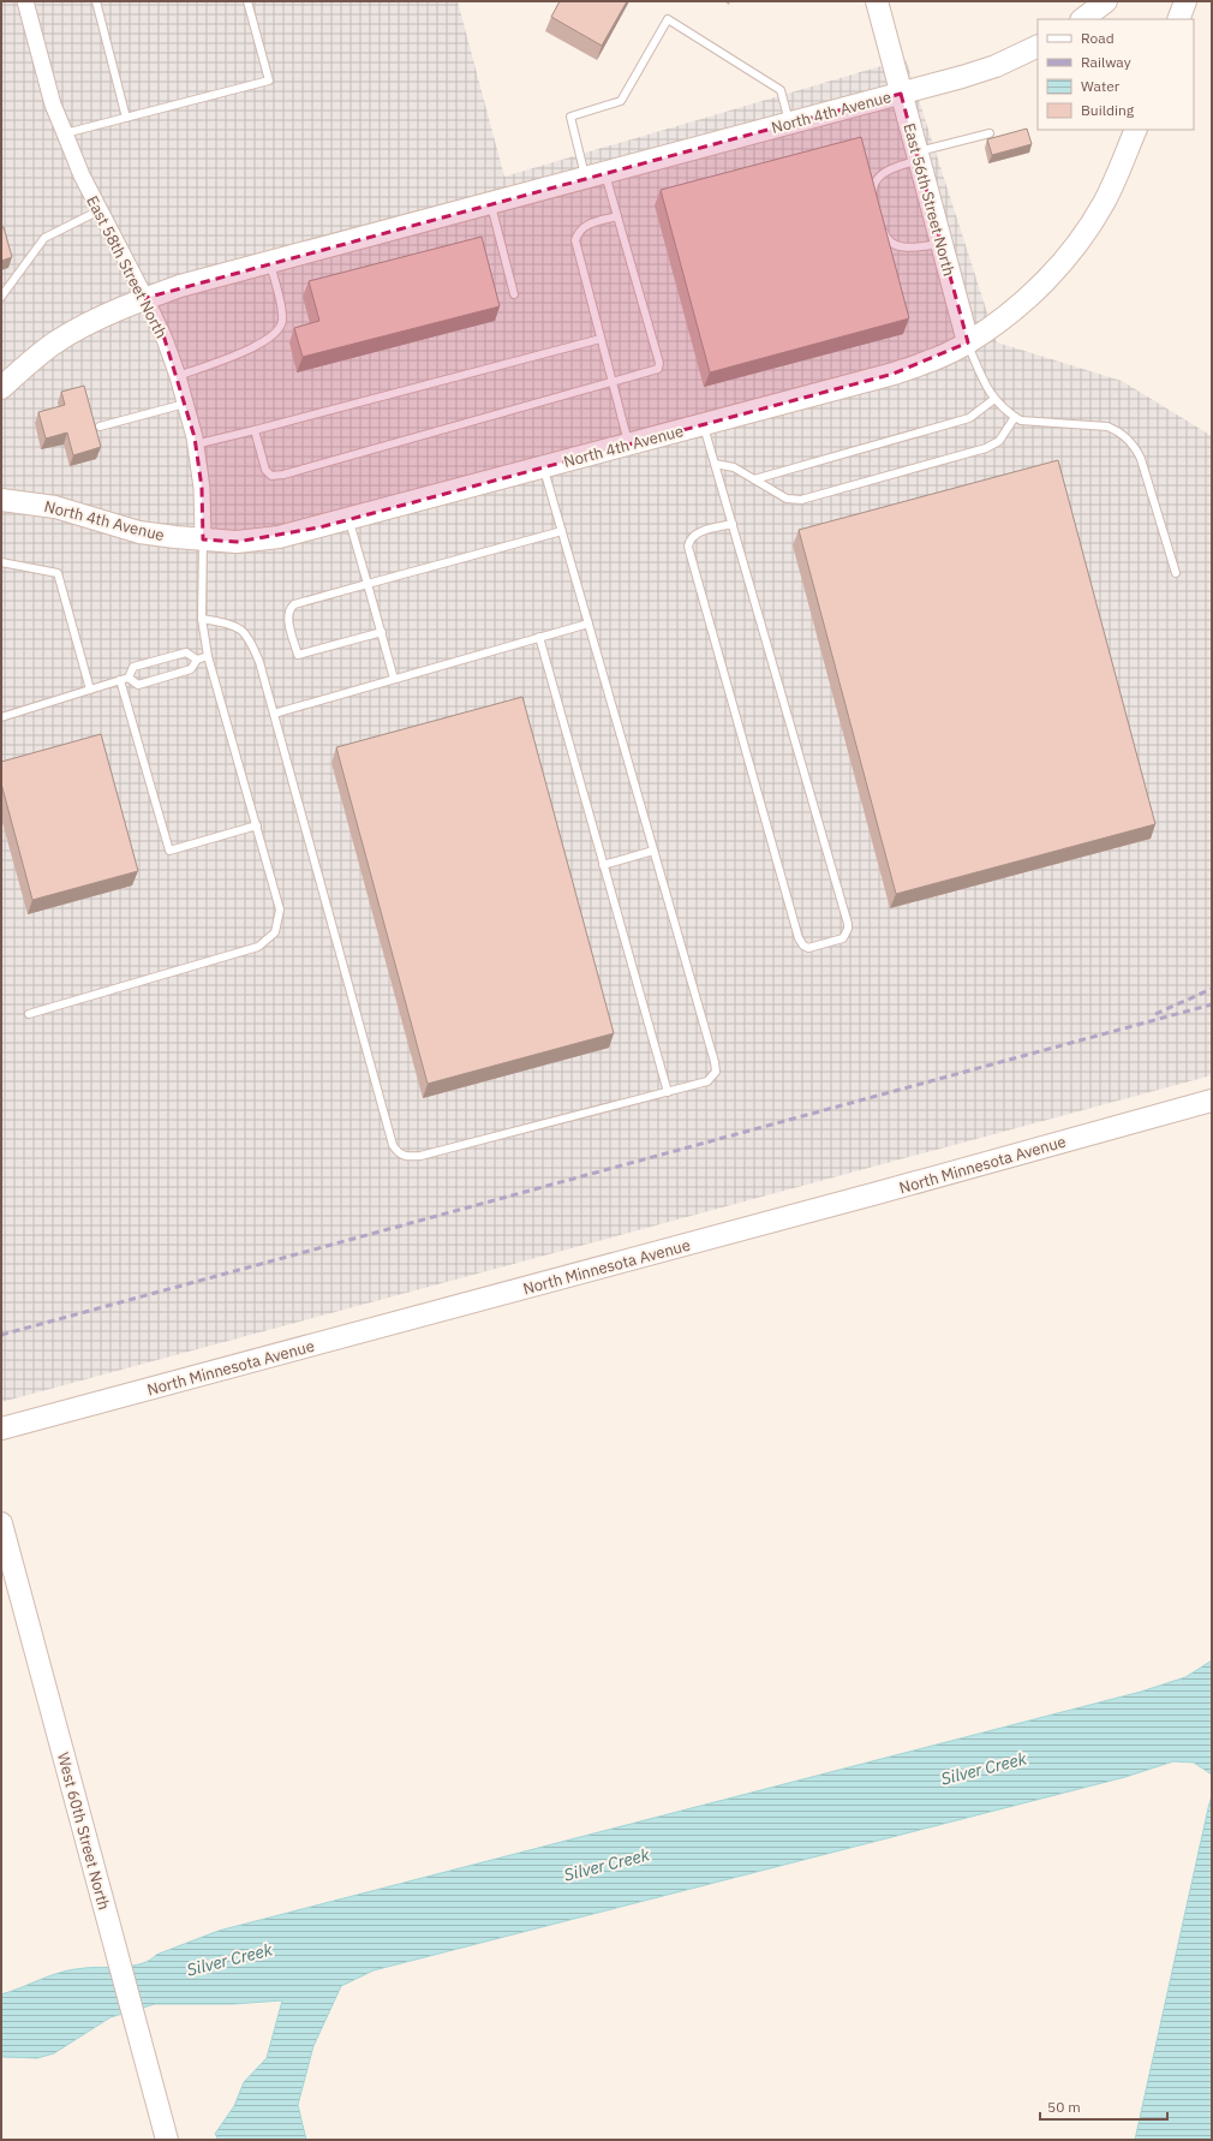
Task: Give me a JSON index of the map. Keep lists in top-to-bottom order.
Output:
{
  "streets": {
    "street": [
      "North 4th Avenue",
      "East 56th Street North",
      "East 58th Street North",
      "North Minnesota Avenue",
      "West 60th Street North"
    ]
  },
  "crossings": [
    ["North 4th Avenue", "East 56th Street North"],
    ["North 4th Avenue", "East 58th Street North"]
  ],
  "water": ["Silver Creek"],
  "legend": [
    "Road",
    "Railway",
    "Water",
    "Building"
  ],
  "scale_bar": "50 m"
}
